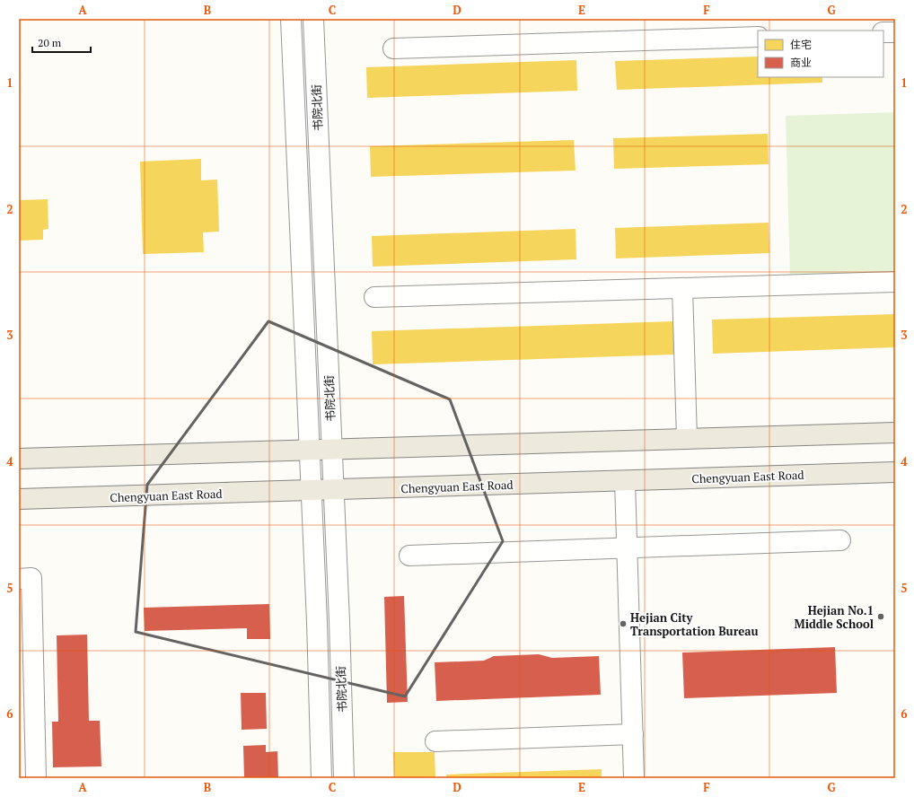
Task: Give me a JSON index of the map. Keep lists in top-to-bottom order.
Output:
{
  "streets": {
    "main road": ["Chengyuan East Road"],
    "street": ["书院北街"]
  },
  "crossings": [
    ["书院北街", "Chengyuan East Road"]
  ],
  "places": ["Hejian No.1 Middle School", "Hejian City Transportation Bureau"],
  "legend": ["住宅", "商业"],
  "scale_bar": "20 m",
  "grid": {
    "columns": [
      "A",
      "B",
      "C",
      "D",
      "E",
      "F",
      "G"
    ],
    "rows": [
      "1",
      "2",
      "3",
      "4",
      "5",
      "6"
    ]
  }
}
